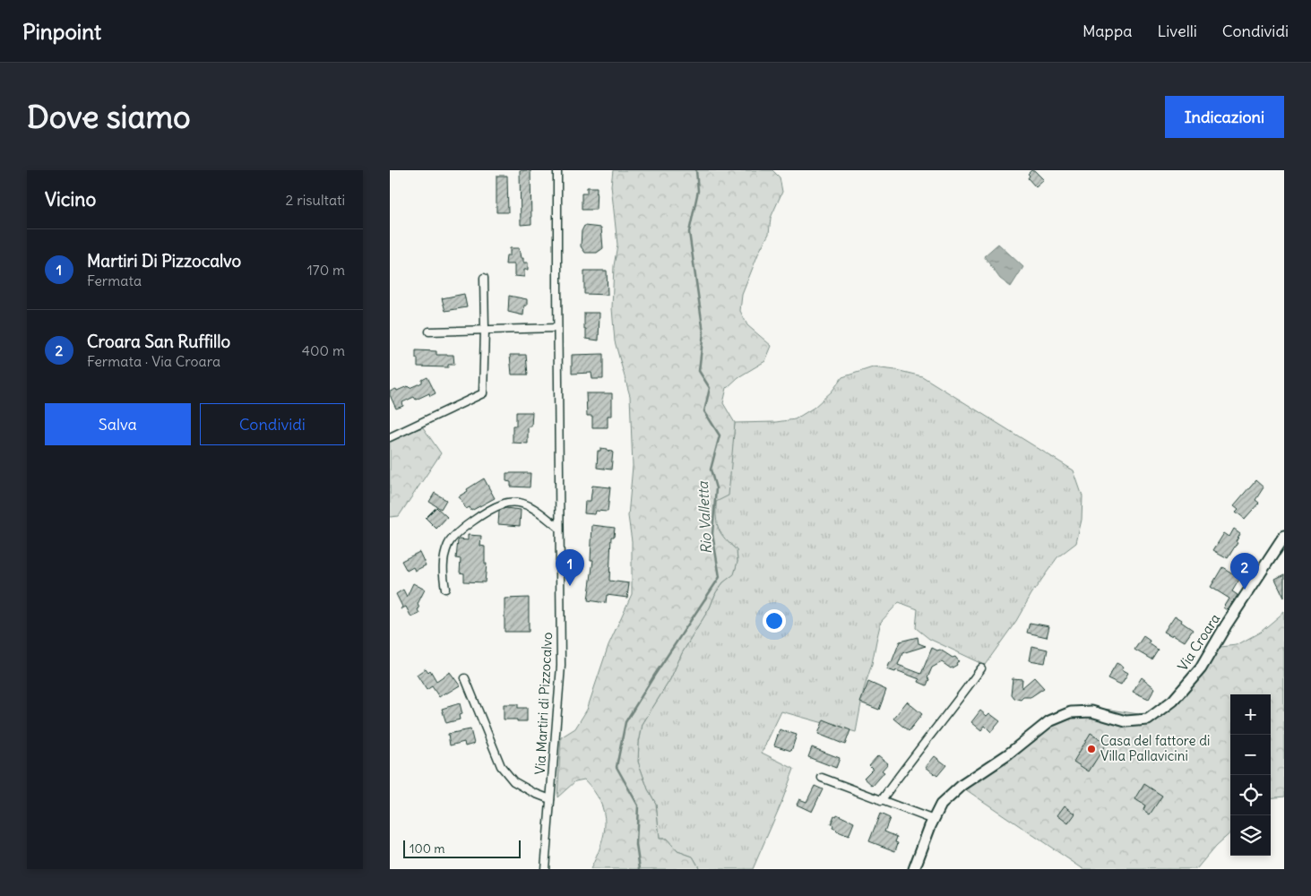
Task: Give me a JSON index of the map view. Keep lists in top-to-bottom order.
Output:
{
  "streets": {
    "street": ["Via Croara", "Via Martiri di Pizzocalvo"]
  },
  "water": ["Rio Valletta"],
  "places": ["Casa del fattore di Villa Pallavicini"],
  "scale_bar": "100 m",
  "page": {
    "header": "Pinpoint",
    "nav": ["Mappa", "Livelli", "Condividi"],
    "buttons": [
      "Indicazioni",
      ["Salva", "Condividi"]
    ],
    "title": "Dove siamo",
    "heading": ["Vicino", "2 risultati"],
    "list": [
      {
        "mark": "1",
        "name": "Martiri Di Pizzocalvo",
        "note": "Fermata",
        "value": "170 m"
      },
      {
        "mark": "2",
        "name": "Croara San Ruffillo",
        "note": "Fermata · Via Croara",
        "value": "400 m"
      }
    ],
    "pins": ["1", "2"],
    "map_buttons": ["+", "−"],
    "scale": "100 m"
  }
}
